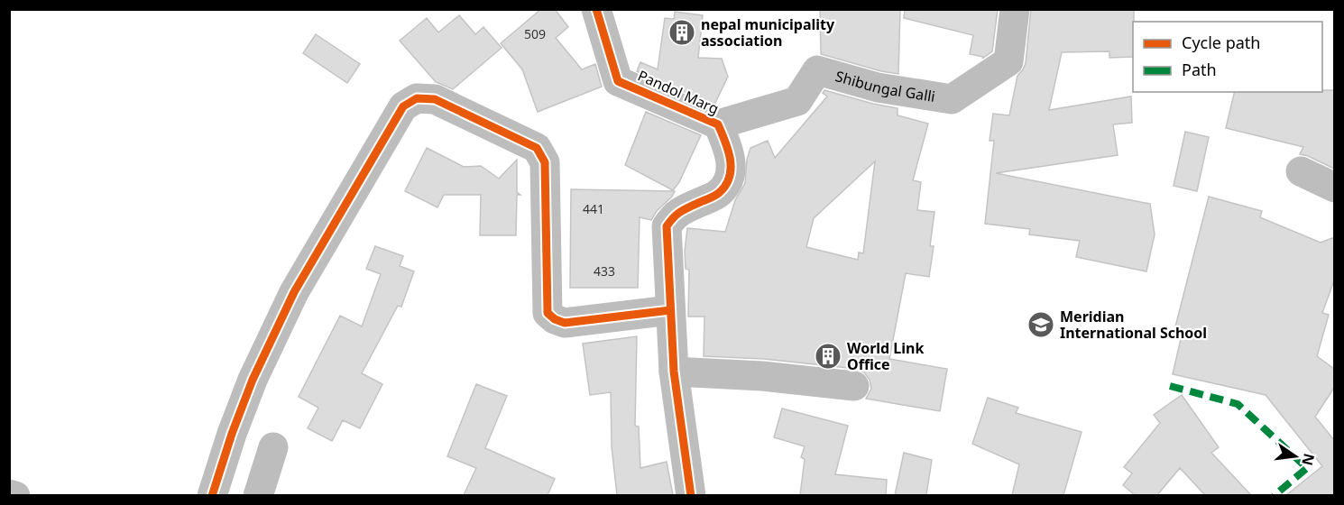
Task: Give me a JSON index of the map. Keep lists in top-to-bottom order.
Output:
{
  "streets": {
    "street": ["Shibungal Galli", "Pandol Marg"]
  },
  "crossings": [
    ["Shibungal Galli", "Pandol Marg"]
  ],
  "places": {
    "building": ["nepal municipality association", "World Link Office"],
    "school or university": ["Meridian International School"]
  },
  "house_numbers": ["509", "441", "433"],
  "legend": ["Cycle path", "Path"],
  "north": "right"
}
